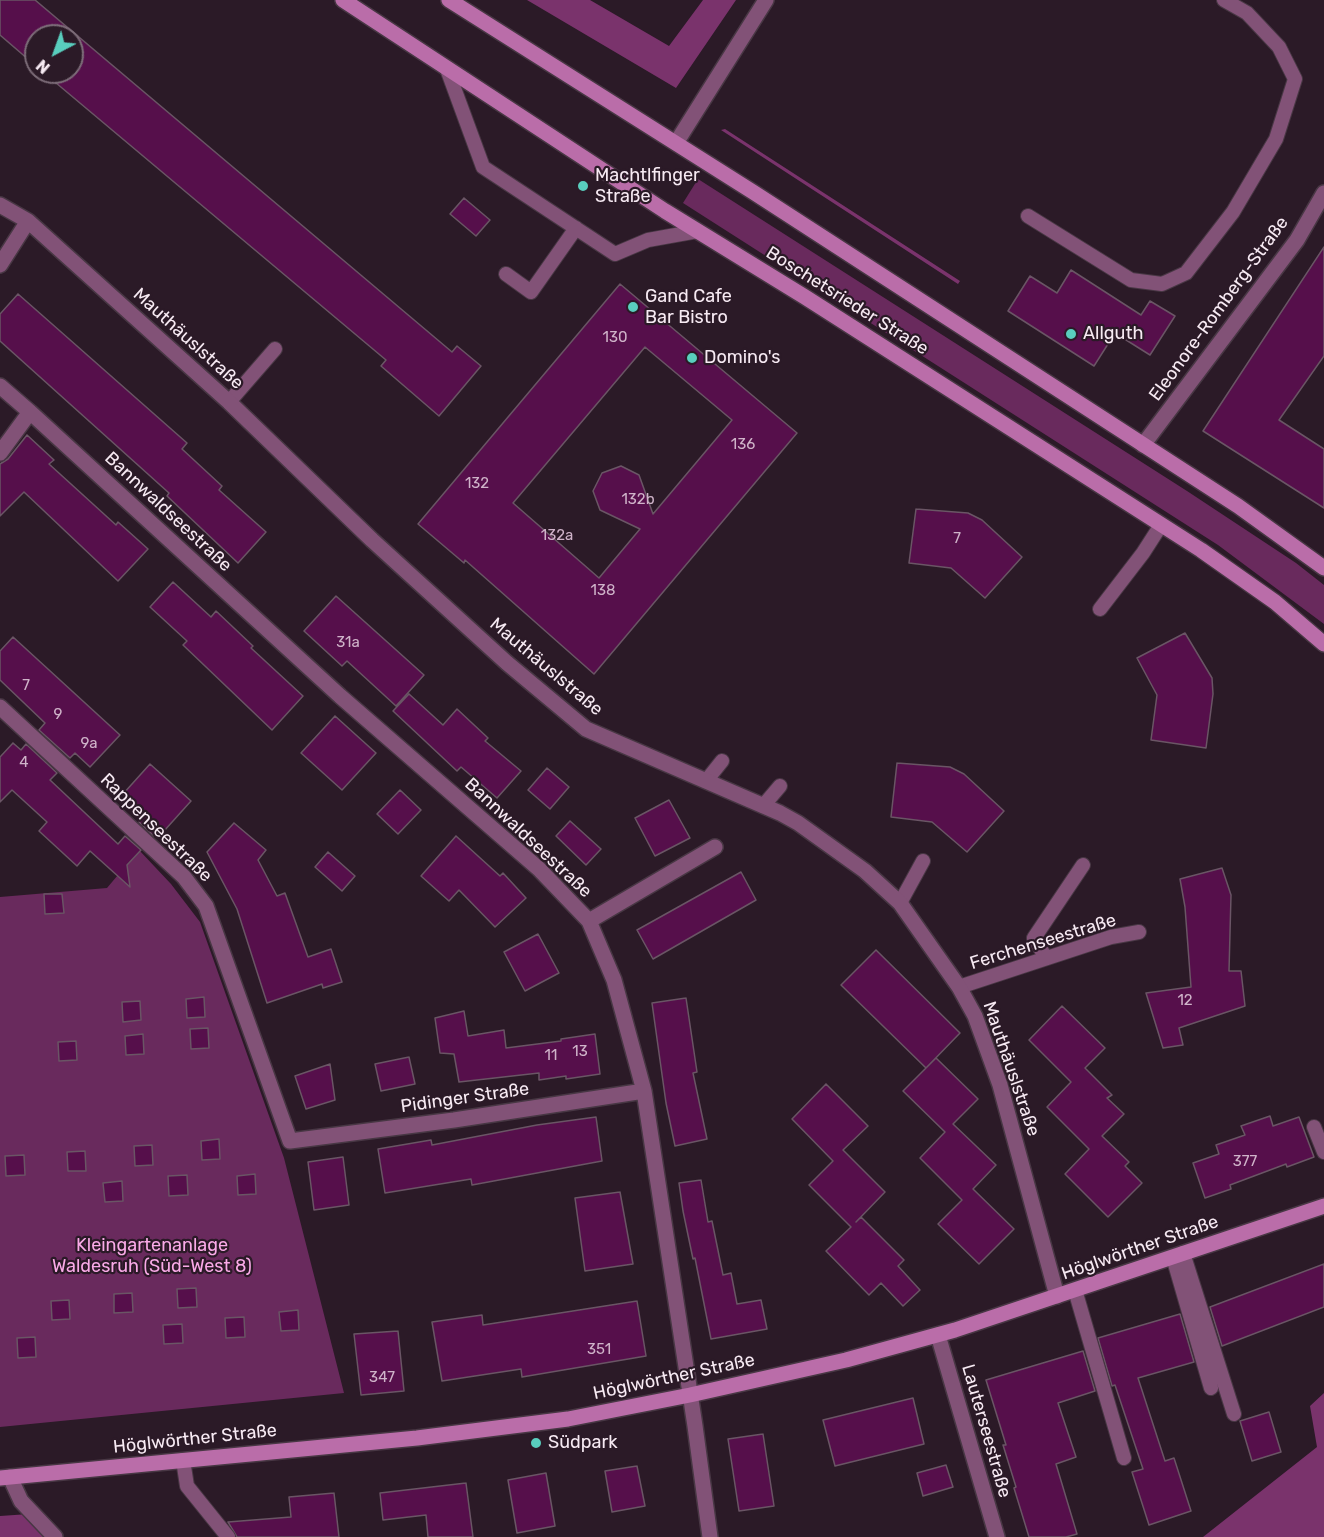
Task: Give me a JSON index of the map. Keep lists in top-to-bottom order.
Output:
{
  "streets": {
    "main road": ["Boschetsrieder Straße", "Höglwörther Straße"],
    "street": [
      "Eleonore-Romberg-Straße",
      "Mauthäuslstraße",
      "Bannwaldseestraße",
      "Rappenseestraße",
      "Pidinger Straße",
      "Lauterseestraße"
    ],
    "lane": ["Ferchenseestraße"]
  },
  "crossings": [
    ["Boschetsrieder Straße", "Eleonore-Romberg-Straße"],
    ["Mauthäuslstraße", "Ferchenseestraße"],
    ["Mauthäuslstraße", "Höglwörther Straße"],
    ["Bannwaldseestraße", "Pidinger Straße"],
    ["Bannwaldseestraße", "Höglwörther Straße"],
    ["Rappenseestraße", "Pidinger Straße"],
    ["Höglwörther Straße", "Lauterseestraße"]
  ],
  "parks": ["Kleingartenanlage Waldesruh (Süd-West 8)"],
  "places": [
    "Machtlfinger Straße",
    "Gand Cafe Bar Bistro",
    "Allguth",
    "Domino's",
    "Südpark"
  ],
  "house_numbers": [
    "130",
    "136",
    "132",
    "132b",
    "132a",
    "7",
    "138",
    "31a",
    "7",
    "9",
    "9a",
    "4",
    "12",
    "13",
    "11",
    "377",
    "351",
    "347"
  ],
  "north": "bottom left"
}
